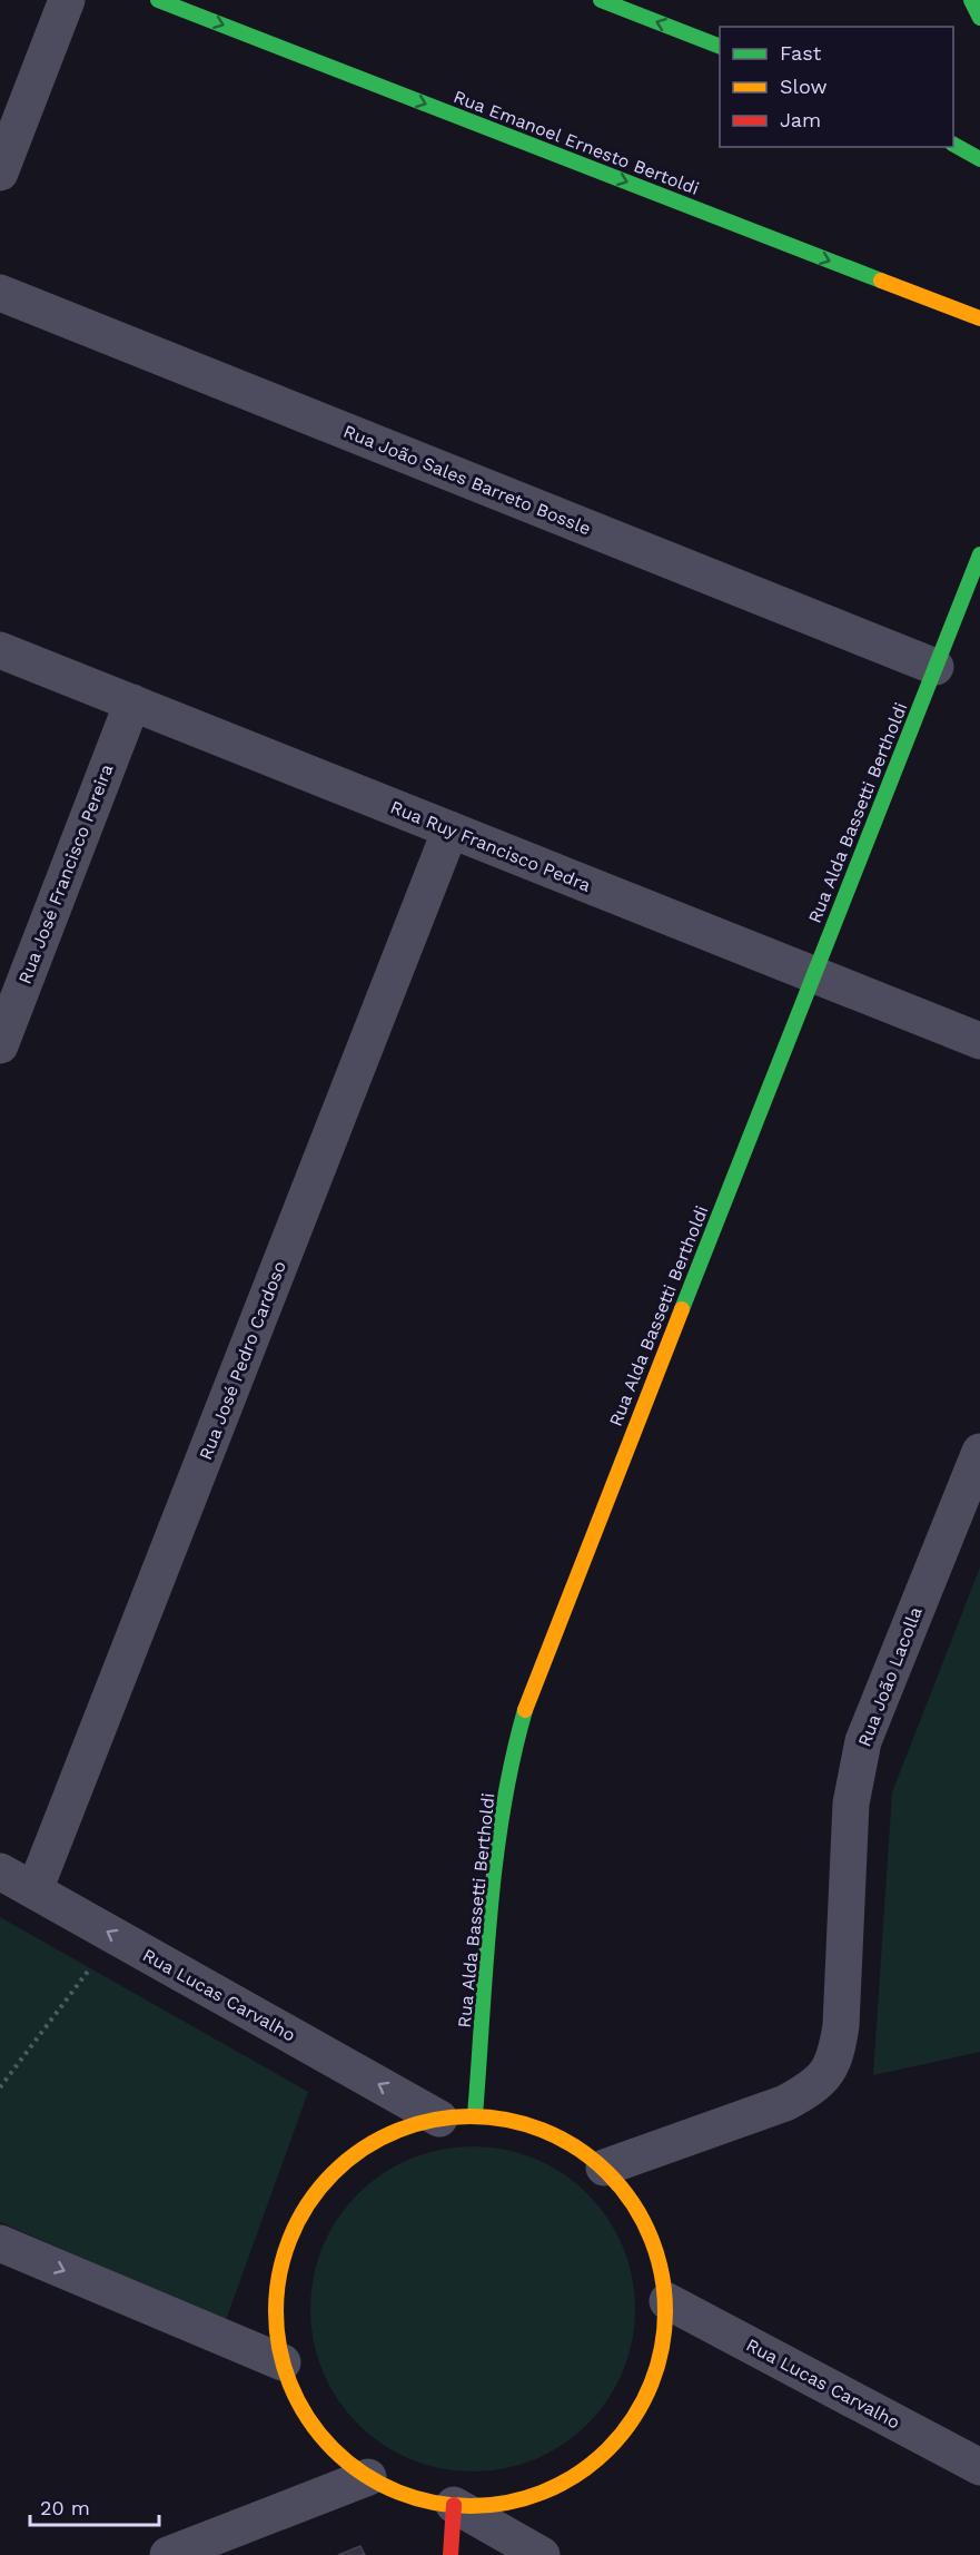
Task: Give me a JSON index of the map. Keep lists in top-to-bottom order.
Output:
{
  "streets": {
    "street": [
      "Rua Emanoel Ernesto Bertoldi",
      "Rua João Sales Barreto Bossle",
      "Rua Alda Bassetti Bertholdi",
      "Rua Ruy Francisco Pedra",
      "Rua José Francisco Pereira",
      "Rua José Pedro Cardoso",
      "Rua João Lacolla",
      "Rua Lucas Carvalho"
    ]
  },
  "crossings": [
    ["Rua João Sales Barreto Bossle", "Rua Alda Bassetti Bertholdi"],
    ["Rua Alda Bassetti Bertholdi", "Rua Ruy Francisco Pedra"],
    ["Rua Ruy Francisco Pedra", "Rua José Francisco Pereira"],
    ["Rua Ruy Francisco Pedra", "Rua José Pedro Cardoso"],
    ["Rua José Pedro Cardoso", "Rua Lucas Carvalho"]
  ],
  "one_way": ["Rua Emanoel Ernesto Bertoldi"],
  "legend": ["Fast", "Slow", "Jam"],
  "scale_bar": "20 m"
}
